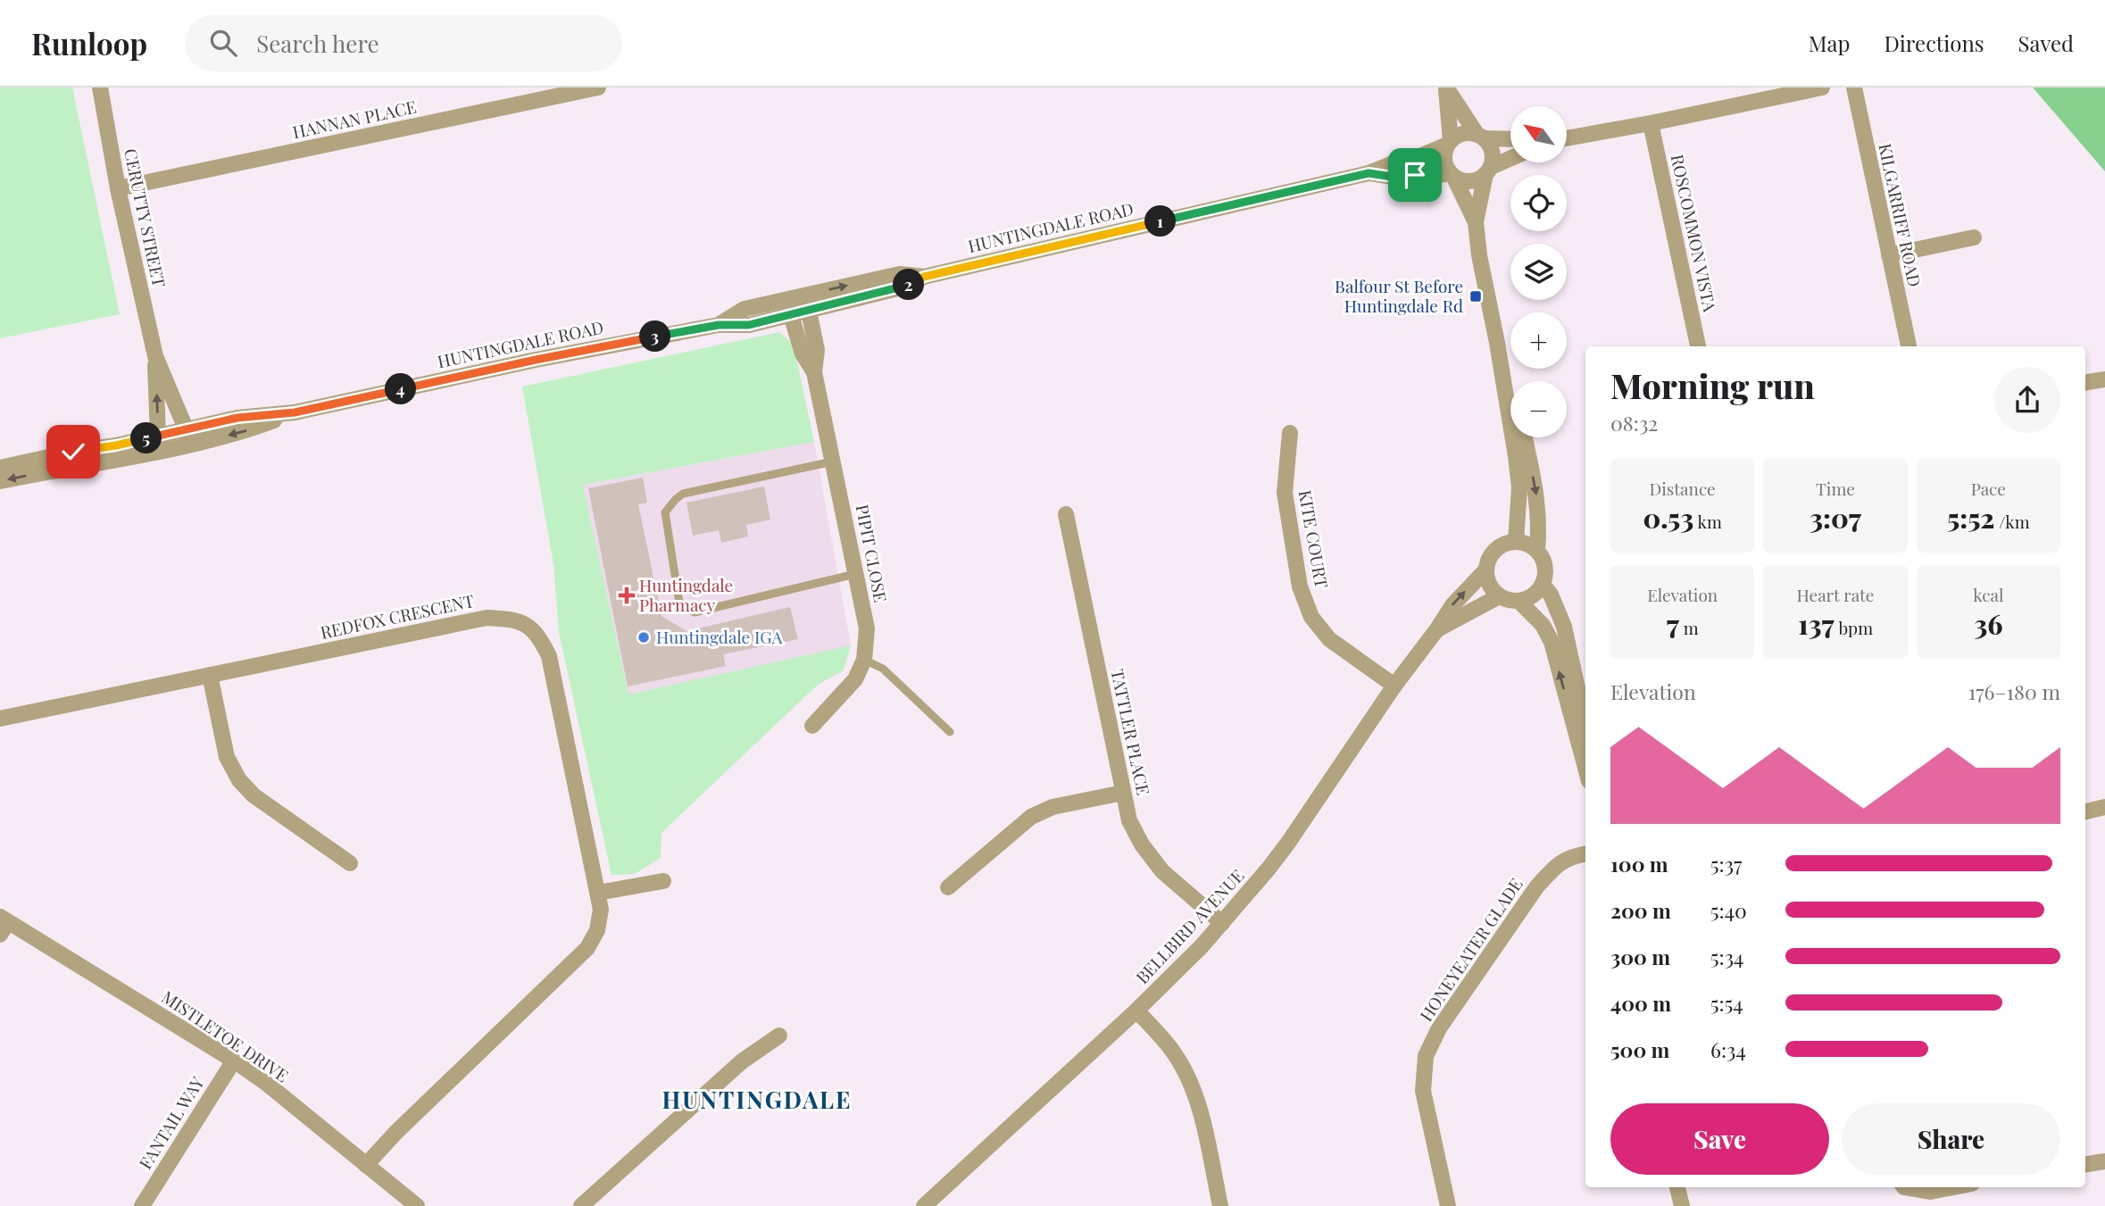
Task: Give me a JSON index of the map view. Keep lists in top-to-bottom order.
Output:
{
  "streets": {
    "street": [
      "HANNAN PLACE",
      "KILGARRIFF ROAD",
      "CERUTTY STREET",
      "HUNTINGDALE ROAD",
      "ROSCOMMON VISTA",
      "KITE COURT",
      "PIPIT CLOSE",
      "REDFOX CRESCENT",
      "TATTLER PLACE",
      "BELLBIRD AVENUE",
      "HONEYEATER GLADE",
      "MISTLETOE DRIVE",
      "FANTAIL WAY"
    ]
  },
  "crossings": [
    ["HANNAN PLACE", "CERUTTY STREET"],
    ["CERUTTY STREET", "HUNTINGDALE ROAD"],
    ["HUNTINGDALE ROAD", "PIPIT CLOSE"],
    ["KITE COURT", "BELLBIRD AVENUE"],
    ["REDFOX CRESCENT", "MISTLETOE DRIVE"],
    ["TATTLER PLACE", "BELLBIRD AVENUE"],
    ["MISTLETOE DRIVE", "FANTAIL WAY"]
  ],
  "districts": ["HUNTINGDALE"],
  "places": {
    "transit": ["Balfour St Before Huntingdale Rd"],
    "health": ["Huntingdale Pharmacy"],
    "other": ["Huntingdale IGA"]
  },
  "north": "top left",
  "page": {
    "header": "Runloop",
    "search": "Search here",
    "nav": ["Map", "Directions", "Saved"],
    "map_buttons": ["+", "−"],
    "pins": [
      "1",
      "2",
      "3",
      "4",
      "5"
    ],
    "heading": ["Morning run", "08:32"],
    "stats": [
      ["Distance", "0.53 km"],
      ["Time", "3:07"],
      ["Pace", "5:52 /km"],
      ["Elevation", "7 m"],
      ["Heart rate", "137 bpm"],
      ["kcal", "36"]
    ],
    "chart": ["Elevation", "176–180 m"],
    "list": [
      {
        "name": "100 m",
        "note": "5:37"
      },
      {
        "name": "200 m",
        "note": "5:40"
      },
      {
        "name": "300 m",
        "note": "5:34"
      },
      {
        "name": "400 m",
        "note": "5:54"
      },
      {
        "name": "500 m",
        "note": "6:34"
      }
    ],
    "buttons": ["Save", "Share"]
  }
}
